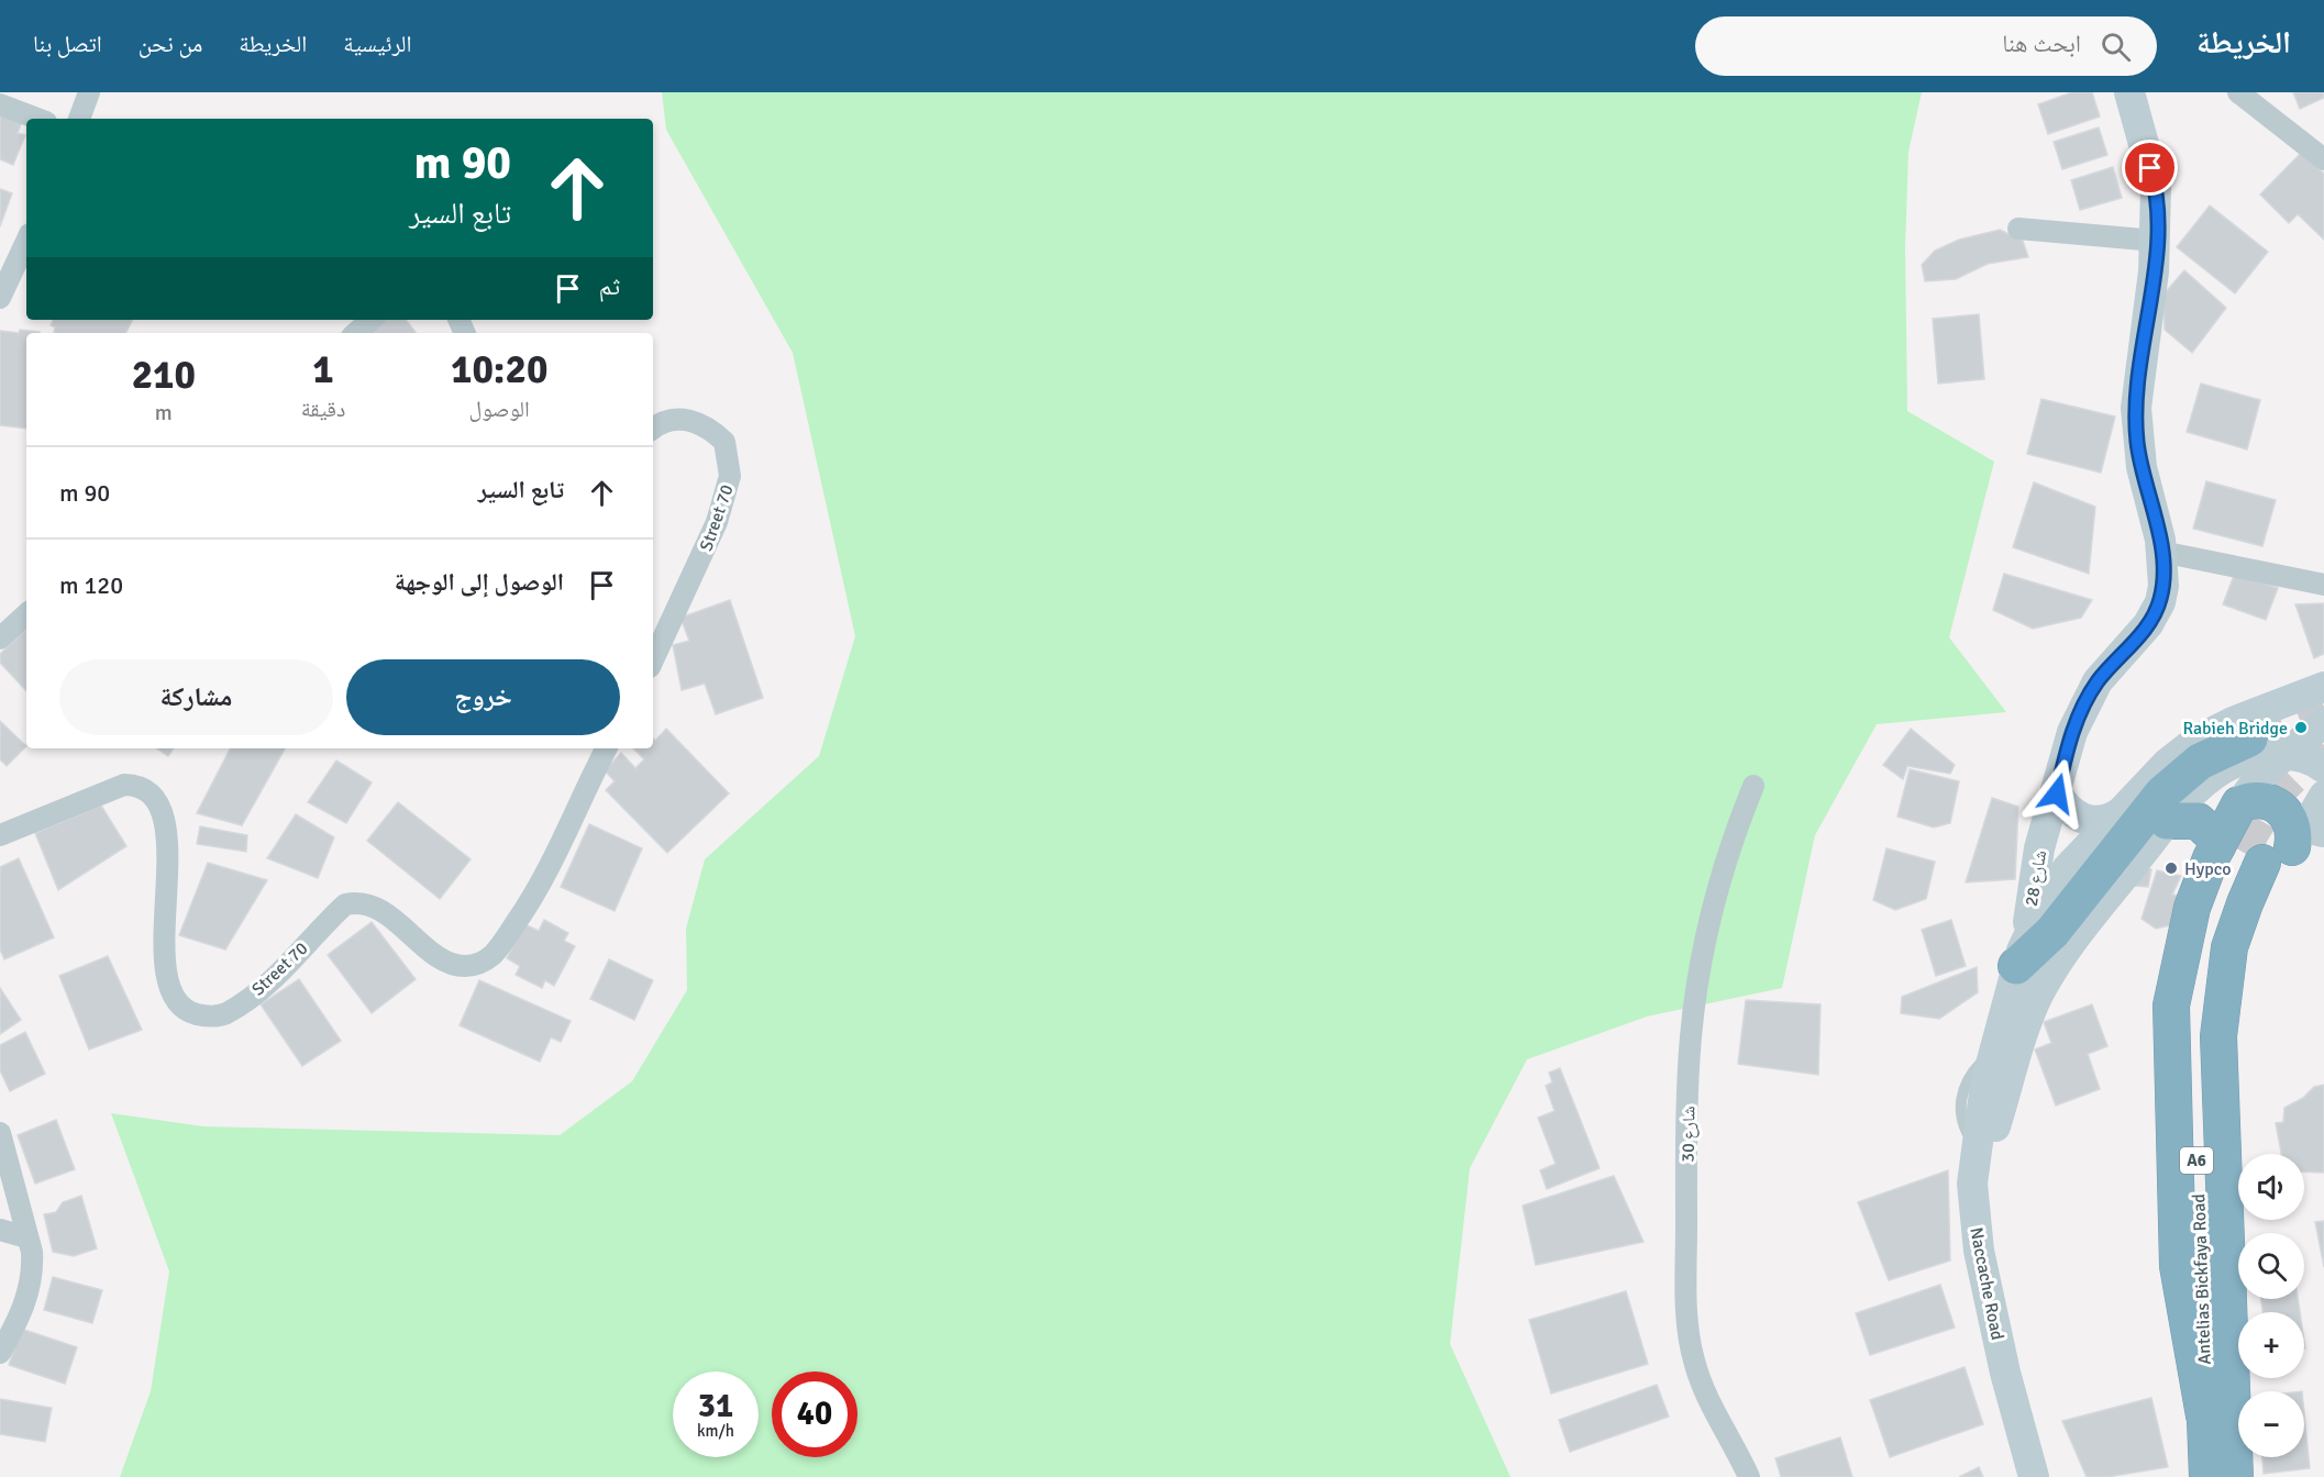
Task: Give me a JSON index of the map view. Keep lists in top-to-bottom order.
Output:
{
  "streets": {
    "highway": ["A6", "Antelias Bickfaya Road"],
    "street": [
      "Street 70",
      "شارع 28",
      "شارع 30",
      "Naccache Road"
    ]
  },
  "crossings": [
    ["شارع 28", "Naccache Road"],
    ["A6", "Antelias Bickfaya Road"]
  ],
  "places": ["Rabieh Bridge", "Hypco"],
  "page": {
    "header": "الخريطة",
    "search": "ابحث هنا",
    "nav": [
      "الرئيسية",
      "الخريطة",
      "من نحن",
      "اتصل بنا"
    ],
    "turn": ["90 m", "تابع السير"],
    "then": "ثم",
    "eta": [
      "10:20",
      "الوصول",
      "1",
      "دقيقة",
      "210",
      "m"
    ],
    "list": [
      {
        "name": "تابع السير",
        "value": "90 m"
      },
      {
        "name": "الوصول إلى الوجهة",
        "value": "120 m"
      }
    ],
    "buttons": ["خروج", "مشاركة"],
    "map_buttons": ["+", "−"],
    "speed": "31 km/h",
    "limit": "40"
  }
}
